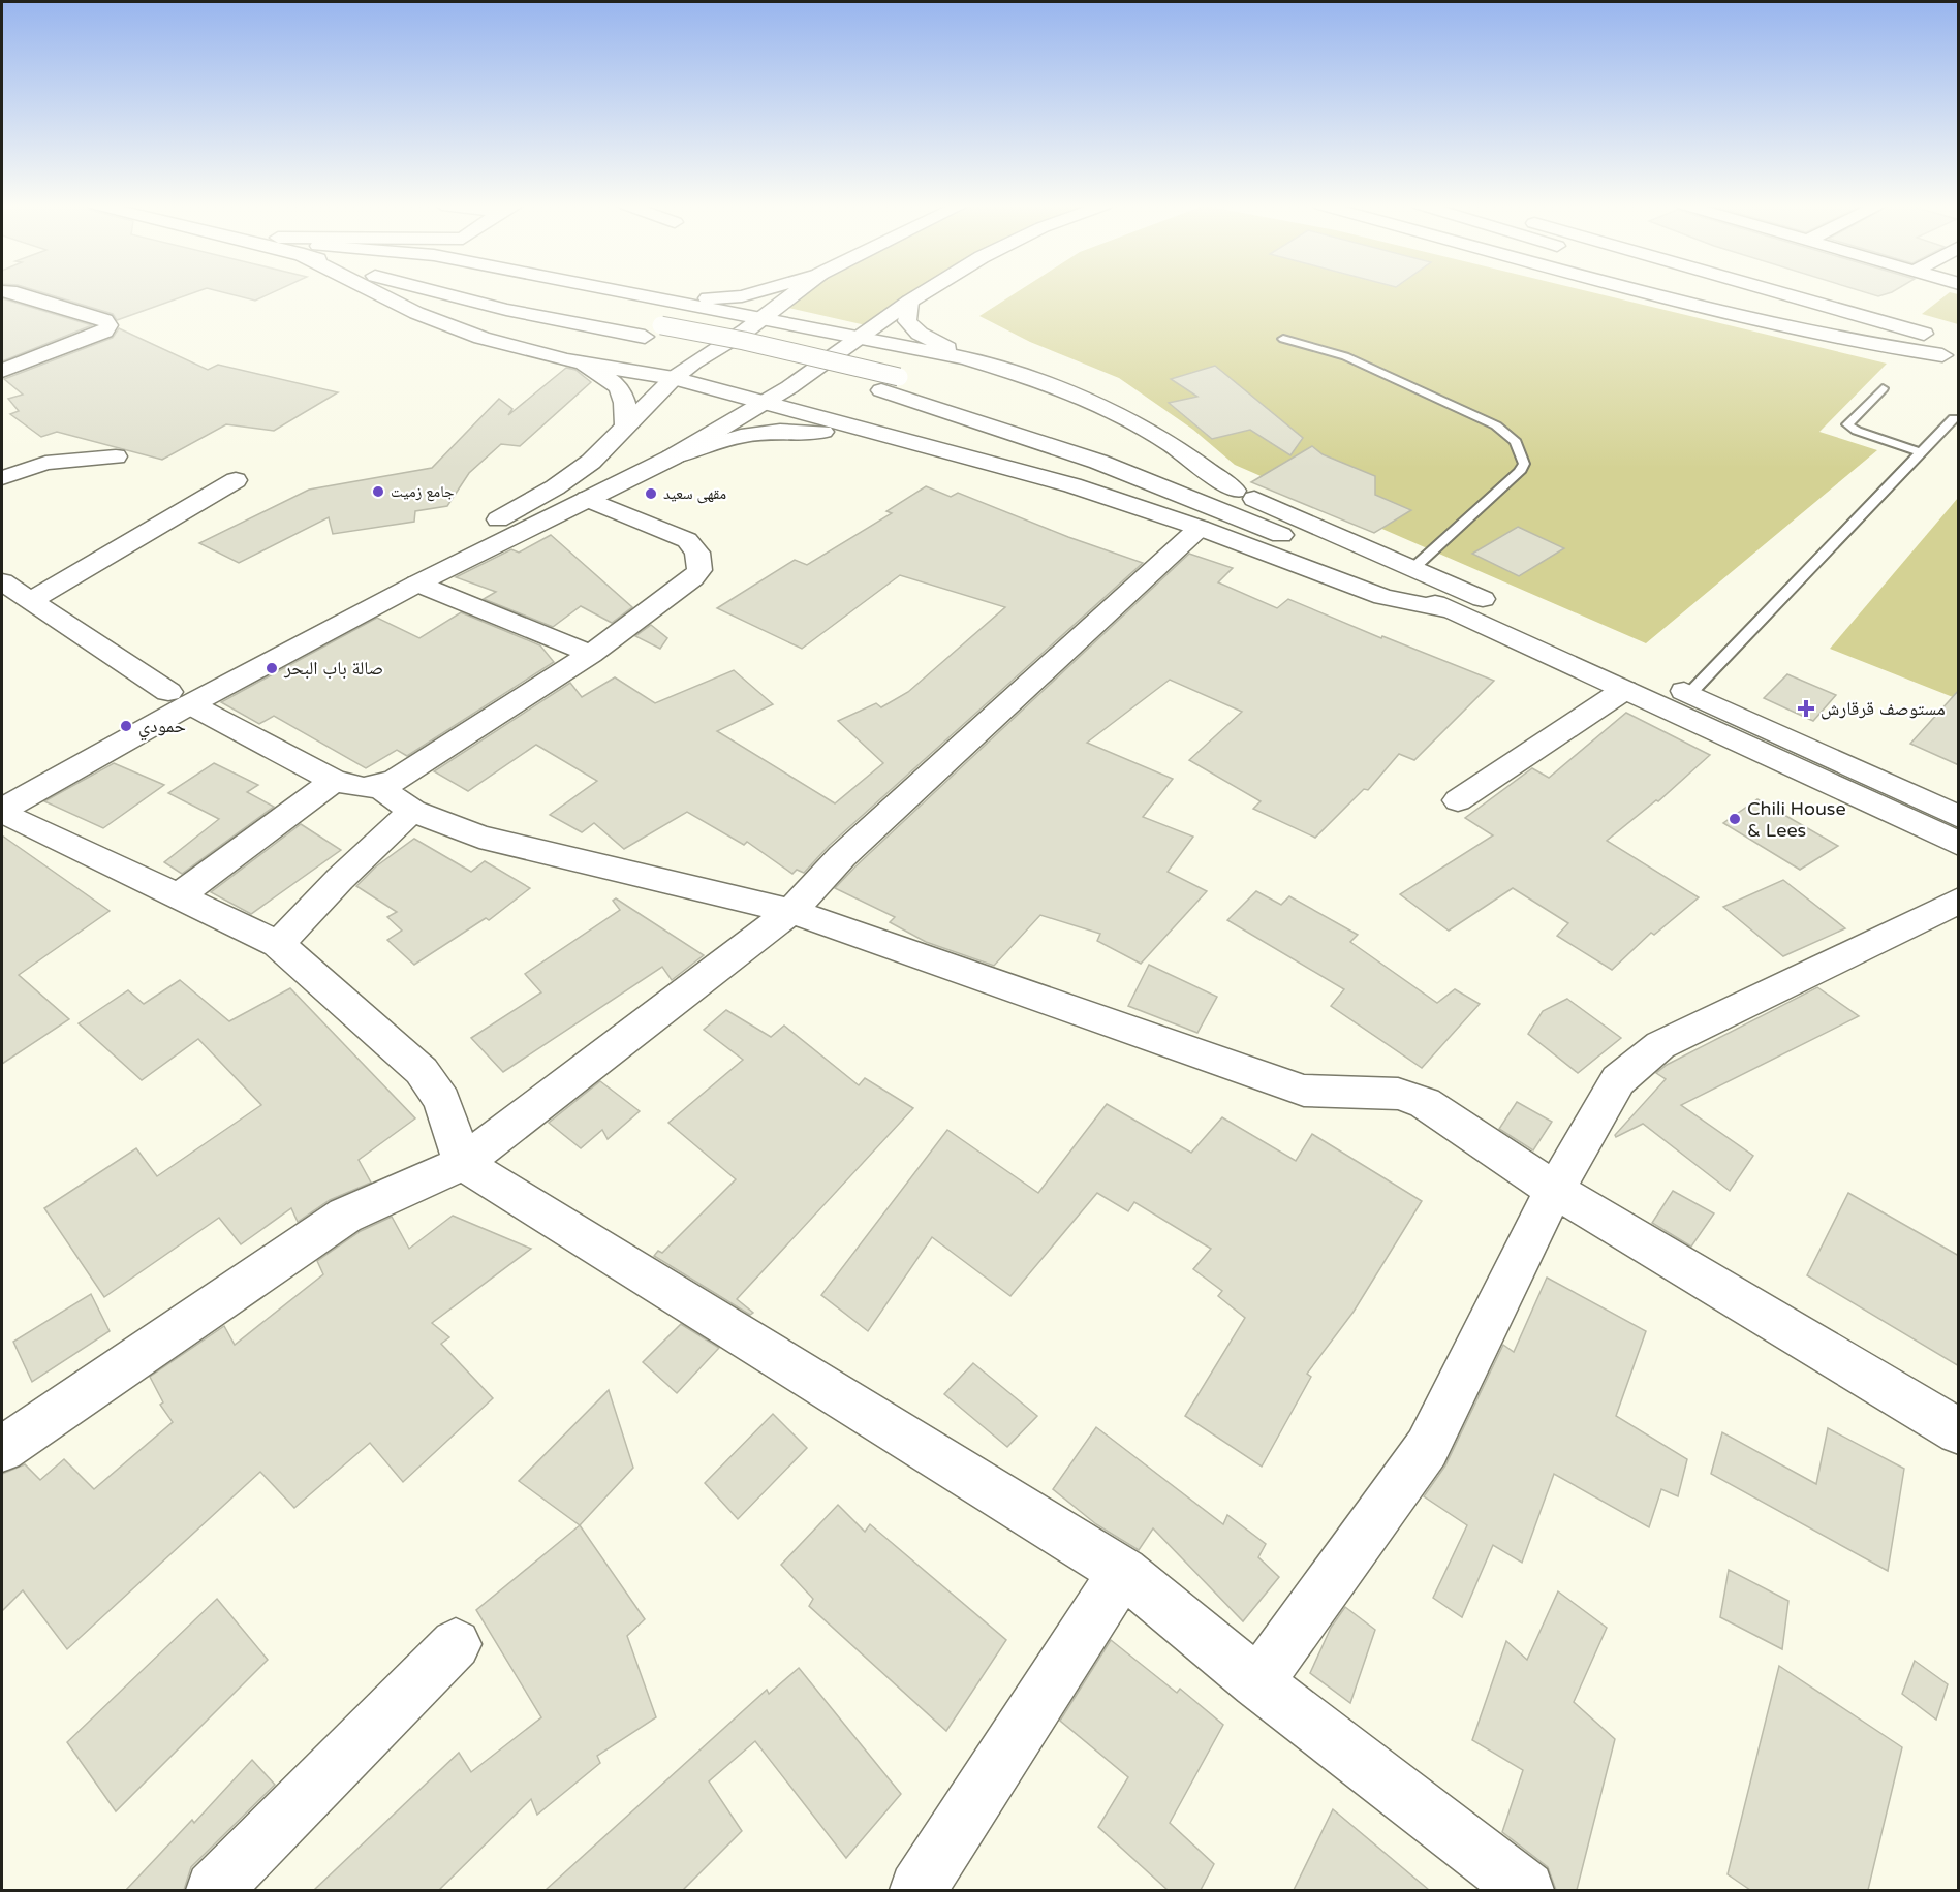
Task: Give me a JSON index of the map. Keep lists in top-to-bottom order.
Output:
{
  "places": {
    "other": [
      "جامع زميت",
      "مقهى سعيد",
      "صالة باب البحر",
      "حمودي",
      "Chili House & Lees"
    ],
    "health": ["مستوصف قرقارش"]
  }
}
